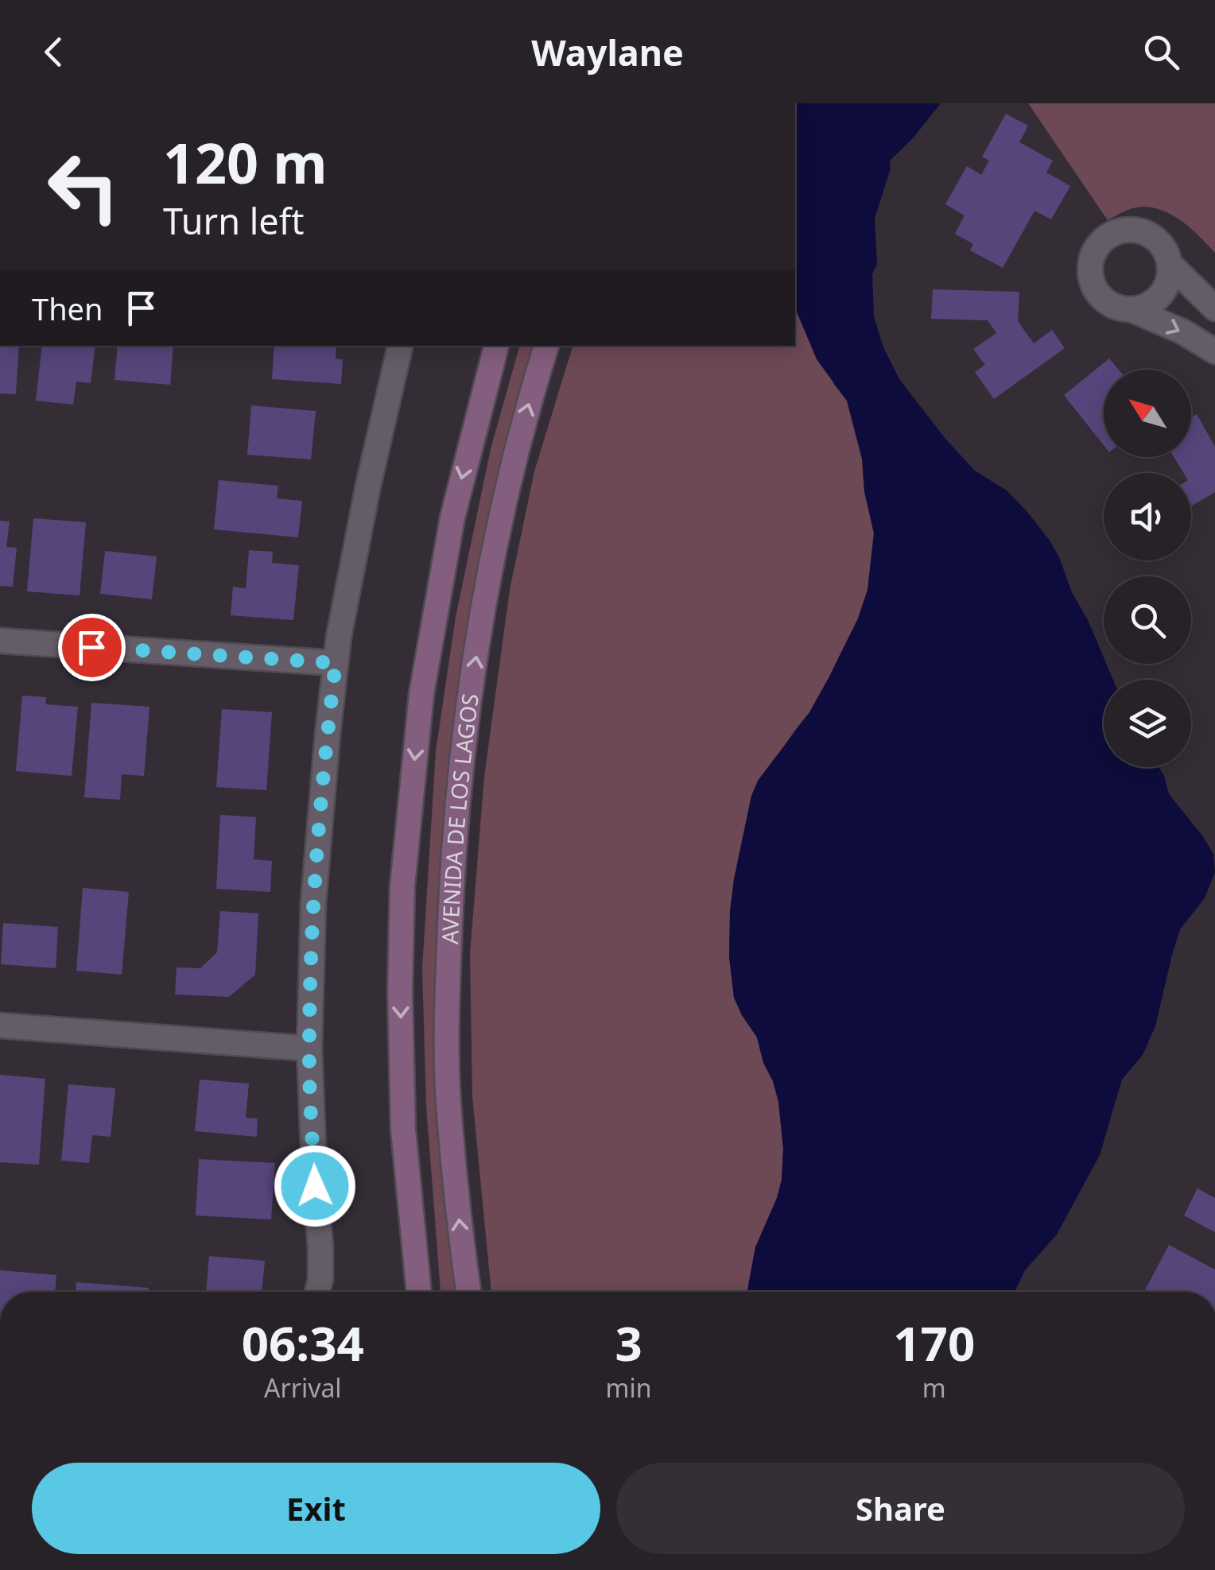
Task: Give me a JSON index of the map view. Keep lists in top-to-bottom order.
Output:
{
  "streets": {
    "street": ["AVENIDA DE LOS LAGOS"]
  },
  "north": "top left",
  "page": {
    "header": "Waylane",
    "turn": ["120 m", "Turn left"],
    "then": "Then",
    "eta": [
      "06:34",
      "Arrival",
      "3",
      "min",
      "170",
      "m"
    ],
    "buttons": ["Exit", "Share"]
  }
}
